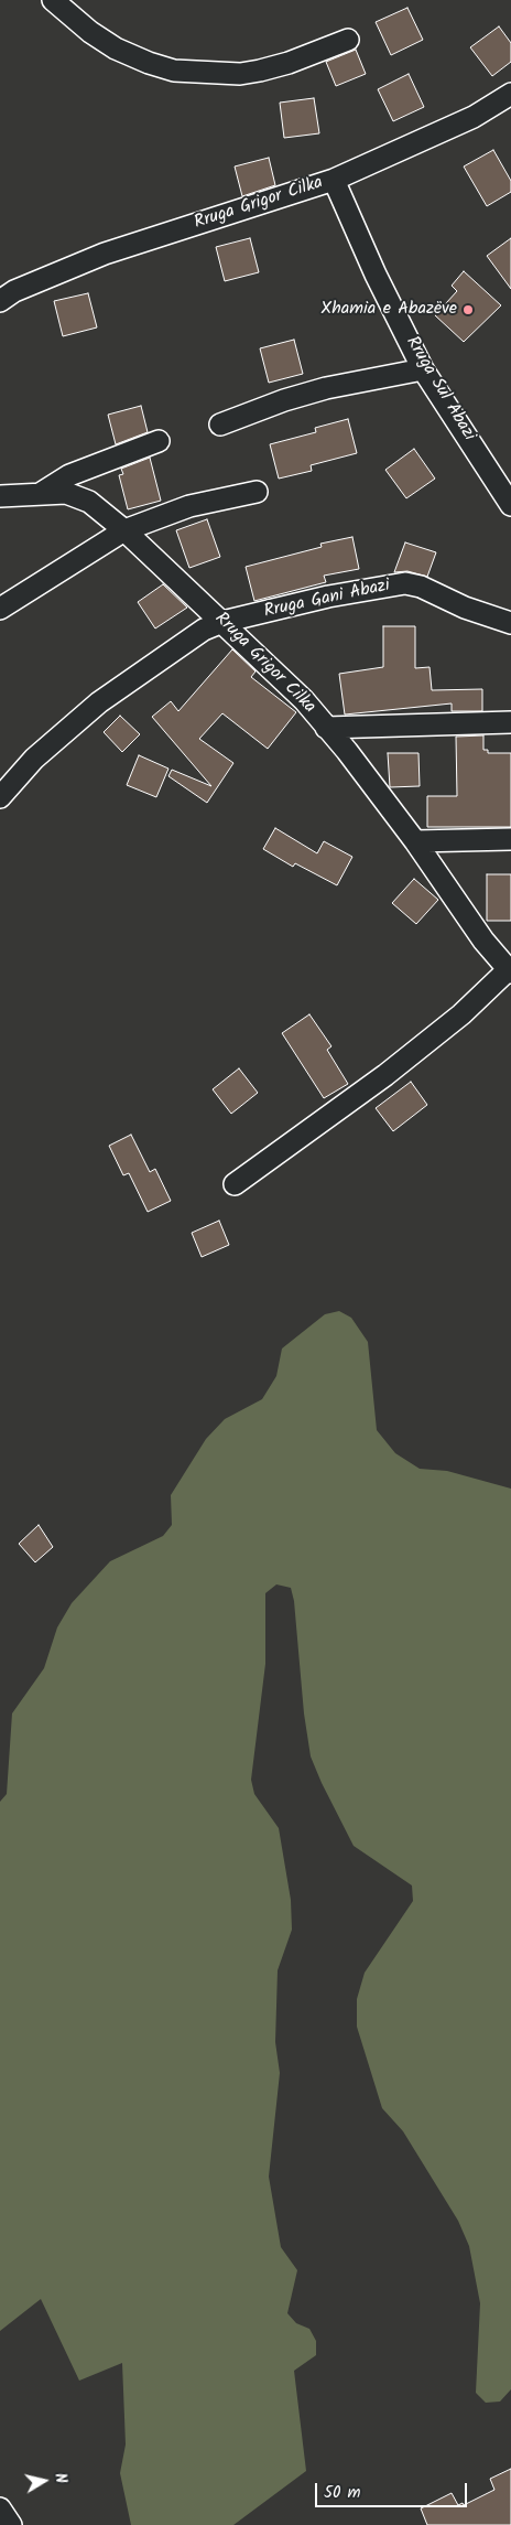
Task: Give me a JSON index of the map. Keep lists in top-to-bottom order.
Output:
{
  "streets": {
    "street": ["Rruga Grigor Cilka", "Rruga Sul Abazi", "Rruga Gani Abazi"]
  },
  "crossings": [
    ["Rruga Grigor Cilka", "Rruga Sul Abazi"],
    ["Rruga Grigor Cilka", "Rruga Gani Abazi"]
  ],
  "places": ["Xhamia e Abazëve"],
  "scale_bar": "50 m",
  "north": "right"
}
